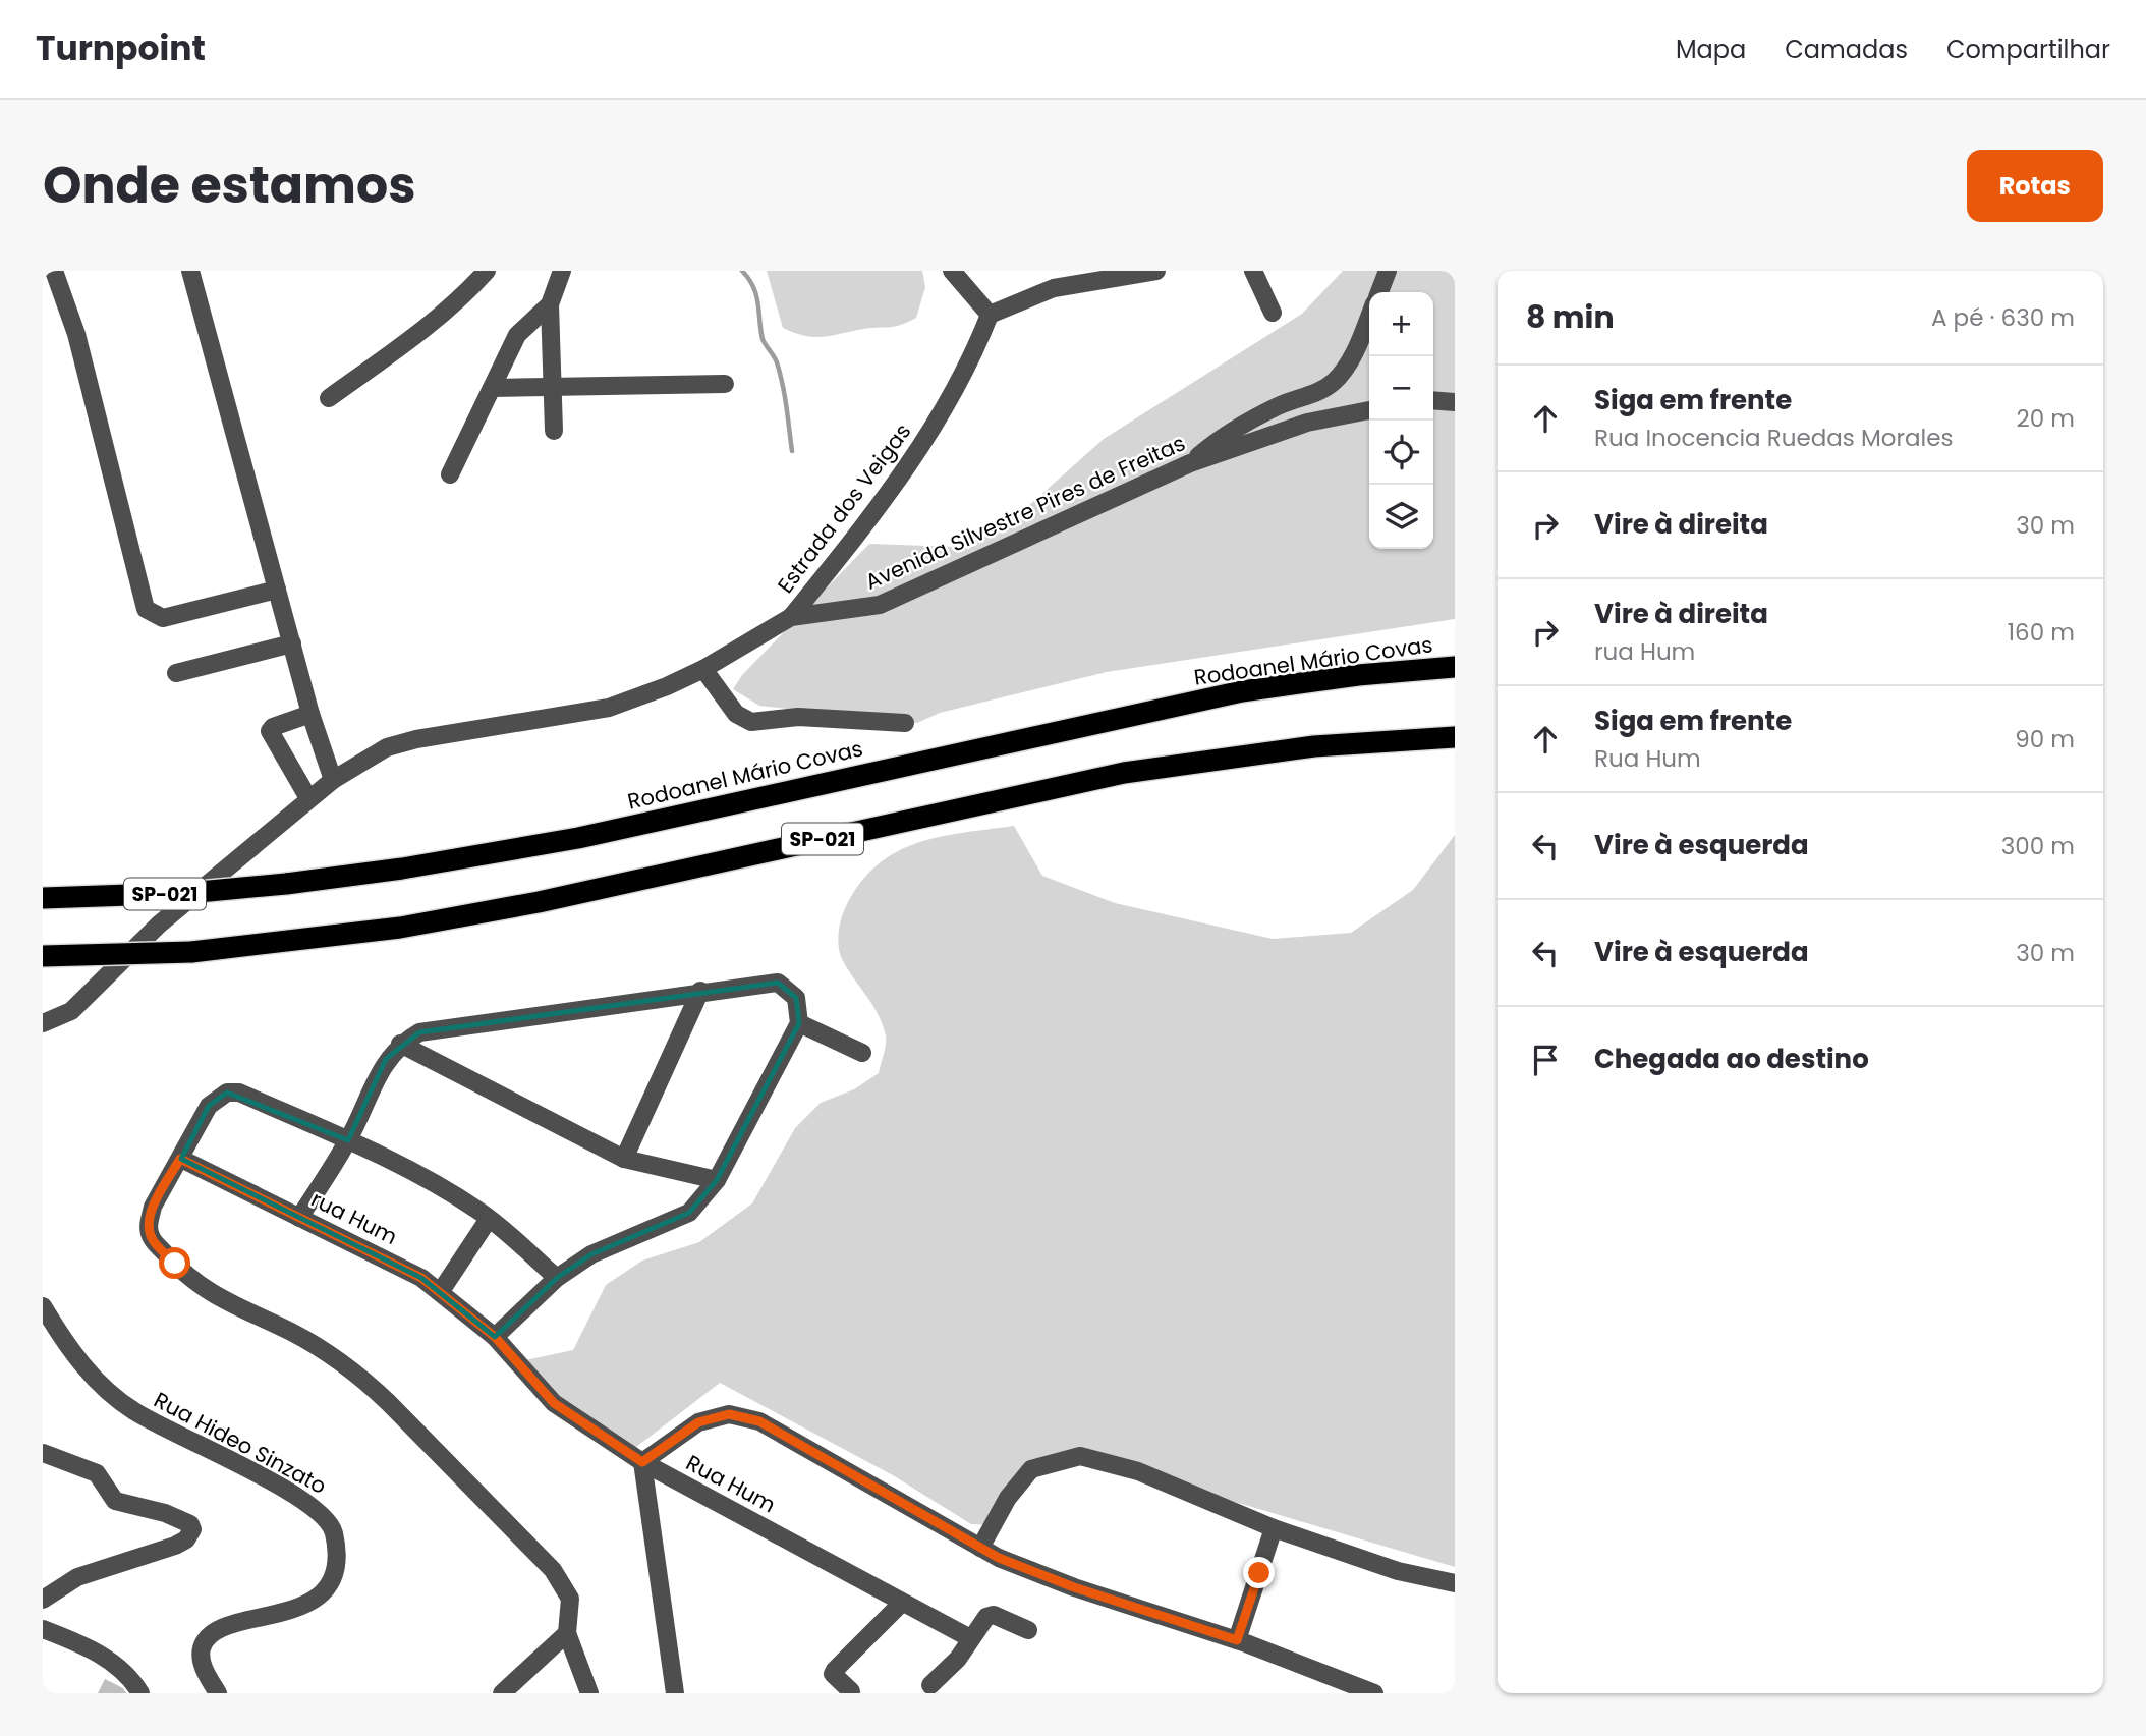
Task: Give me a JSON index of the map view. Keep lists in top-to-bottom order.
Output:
{
  "streets": {
    "highway": ["Rodoanel Mário Covas", "SP-021"],
    "street": [
      "Estrada dos Veigas",
      "Avenida Silvestre Pires de Freitas",
      "rua Hum",
      "Rua Hideo Sinzato",
      "Rua Hum"
    ]
  },
  "crossings": [
    ["Estrada dos Veigas", "Avenida Silvestre Pires de Freitas"],
    ["rua Hum", "Rua Hum"]
  ],
  "page": {
    "header": "Turnpoint",
    "nav": ["Mapa", "Camadas", "Compartilhar"],
    "title": "Onde estamos",
    "buttons": "Rotas",
    "heading": ["8 min", "A pé · 630 m"],
    "map_buttons": ["+", "−"],
    "list": [
      ["Siga em frente", "Rua Inocencia Ruedas Morales", "20 m"],
      ["Vire à direita", "30 m"],
      ["Vire à direita", "rua Hum", "160 m"],
      ["Siga em frente", "Rua Hum", "90 m"],
      ["Vire à esquerda", "300 m"],
      ["Vire à esquerda", "30 m"],
      "Chegada ao destino"
    ]
  }
}
